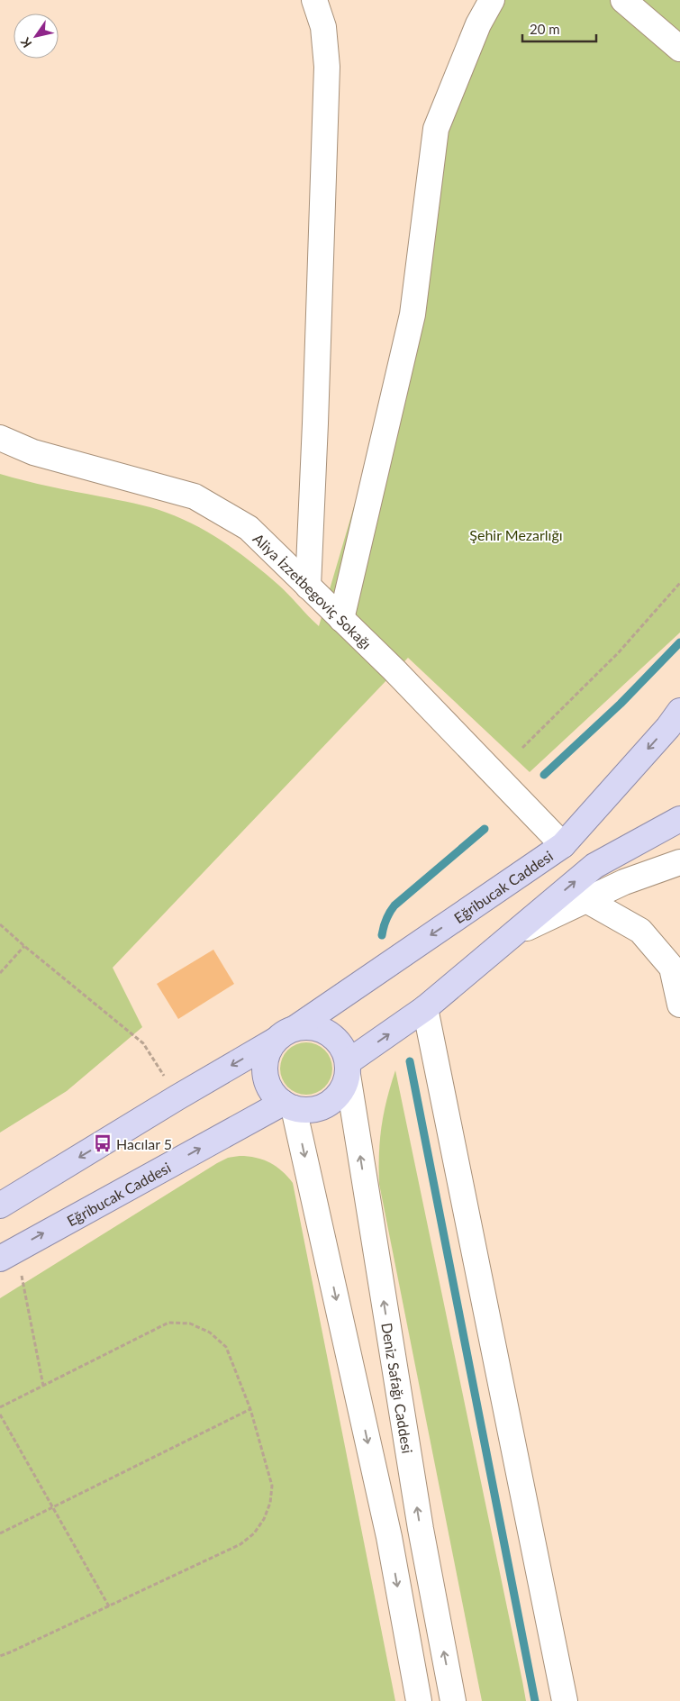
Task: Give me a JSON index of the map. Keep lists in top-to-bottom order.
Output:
{
  "streets": {
    "main road": ["Eğribucak Caddesi"],
    "street": ["Aliya İzzetbegoviç Sokağı", "Deniz Safağı Caddesi"]
  },
  "crossings": [
    ["Aliya İzzetbegoviç Sokağı", "Eğribucak Caddesi"],
    ["Eğribucak Caddesi", "Deniz Safağı Caddesi"]
  ],
  "parks": ["Şehir Mezarlığı"],
  "places": {
    "bus stop": ["Hacılar 5"]
  },
  "scale_bar": "20 m",
  "north": "bottom left"
}
